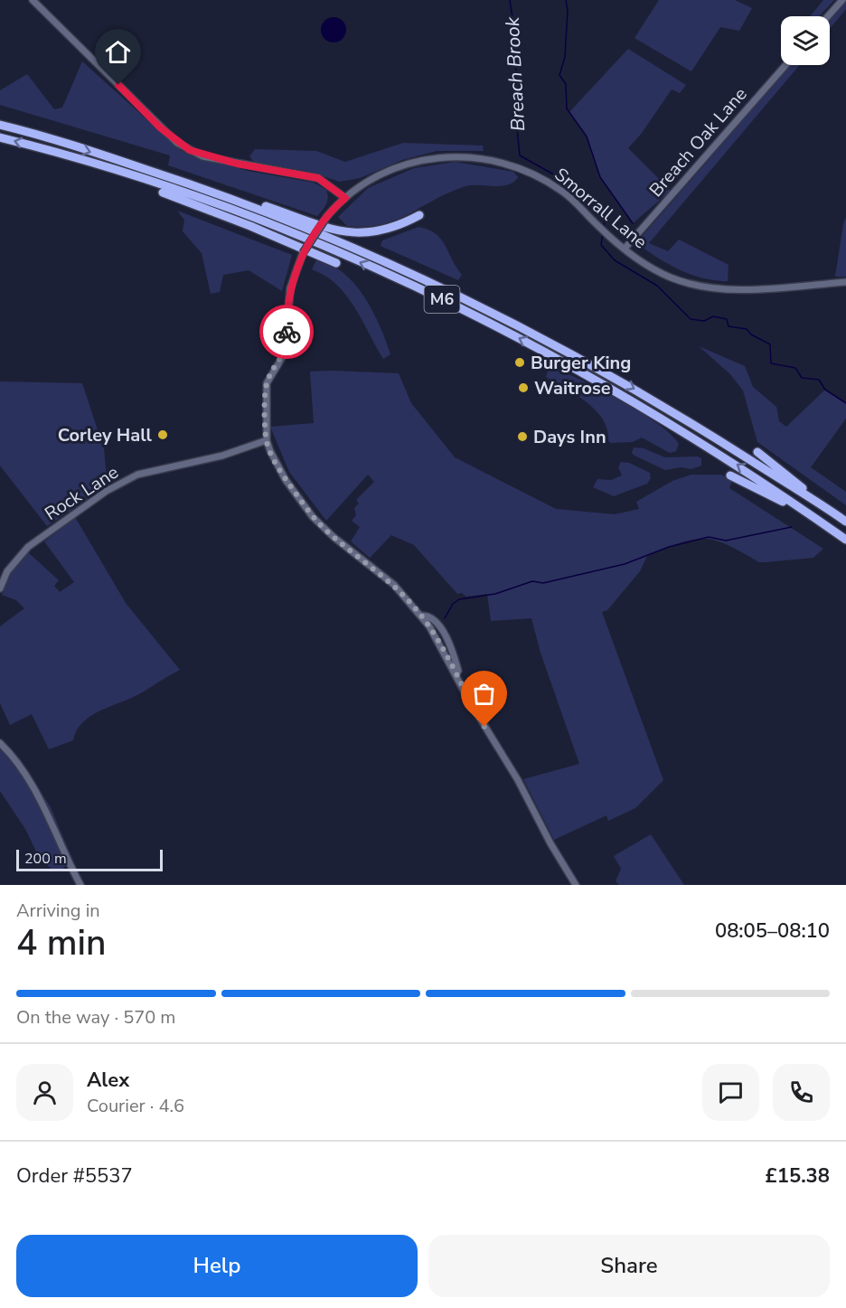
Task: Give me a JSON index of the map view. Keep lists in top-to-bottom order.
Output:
{
  "streets": {
    "highway": ["M6"],
    "street": ["Breach Oak Lane", "Smorrall Lane", "Rock Lane"]
  },
  "crossings": [
    ["Breach Oak Lane", "Smorrall Lane"],
    ["Smorrall Lane", "Rock Lane"]
  ],
  "water": ["Breach Brook"],
  "places": [
    "Burger King",
    "Waitrose",
    "Corley Hall",
    "Days Inn"
  ],
  "scale_bar": "200 m",
  "page": {
    "scale": "200 m",
    "heading": ["4 min", "Arriving in", "08:05–08:10"],
    "panel": [
      "Alex",
      "Courier · 4.6",
      "Order #5537",
      "£15.38"
    ],
    "bar": "On the way · 570 m",
    "buttons": ["Help", "Share"]
  }
}
